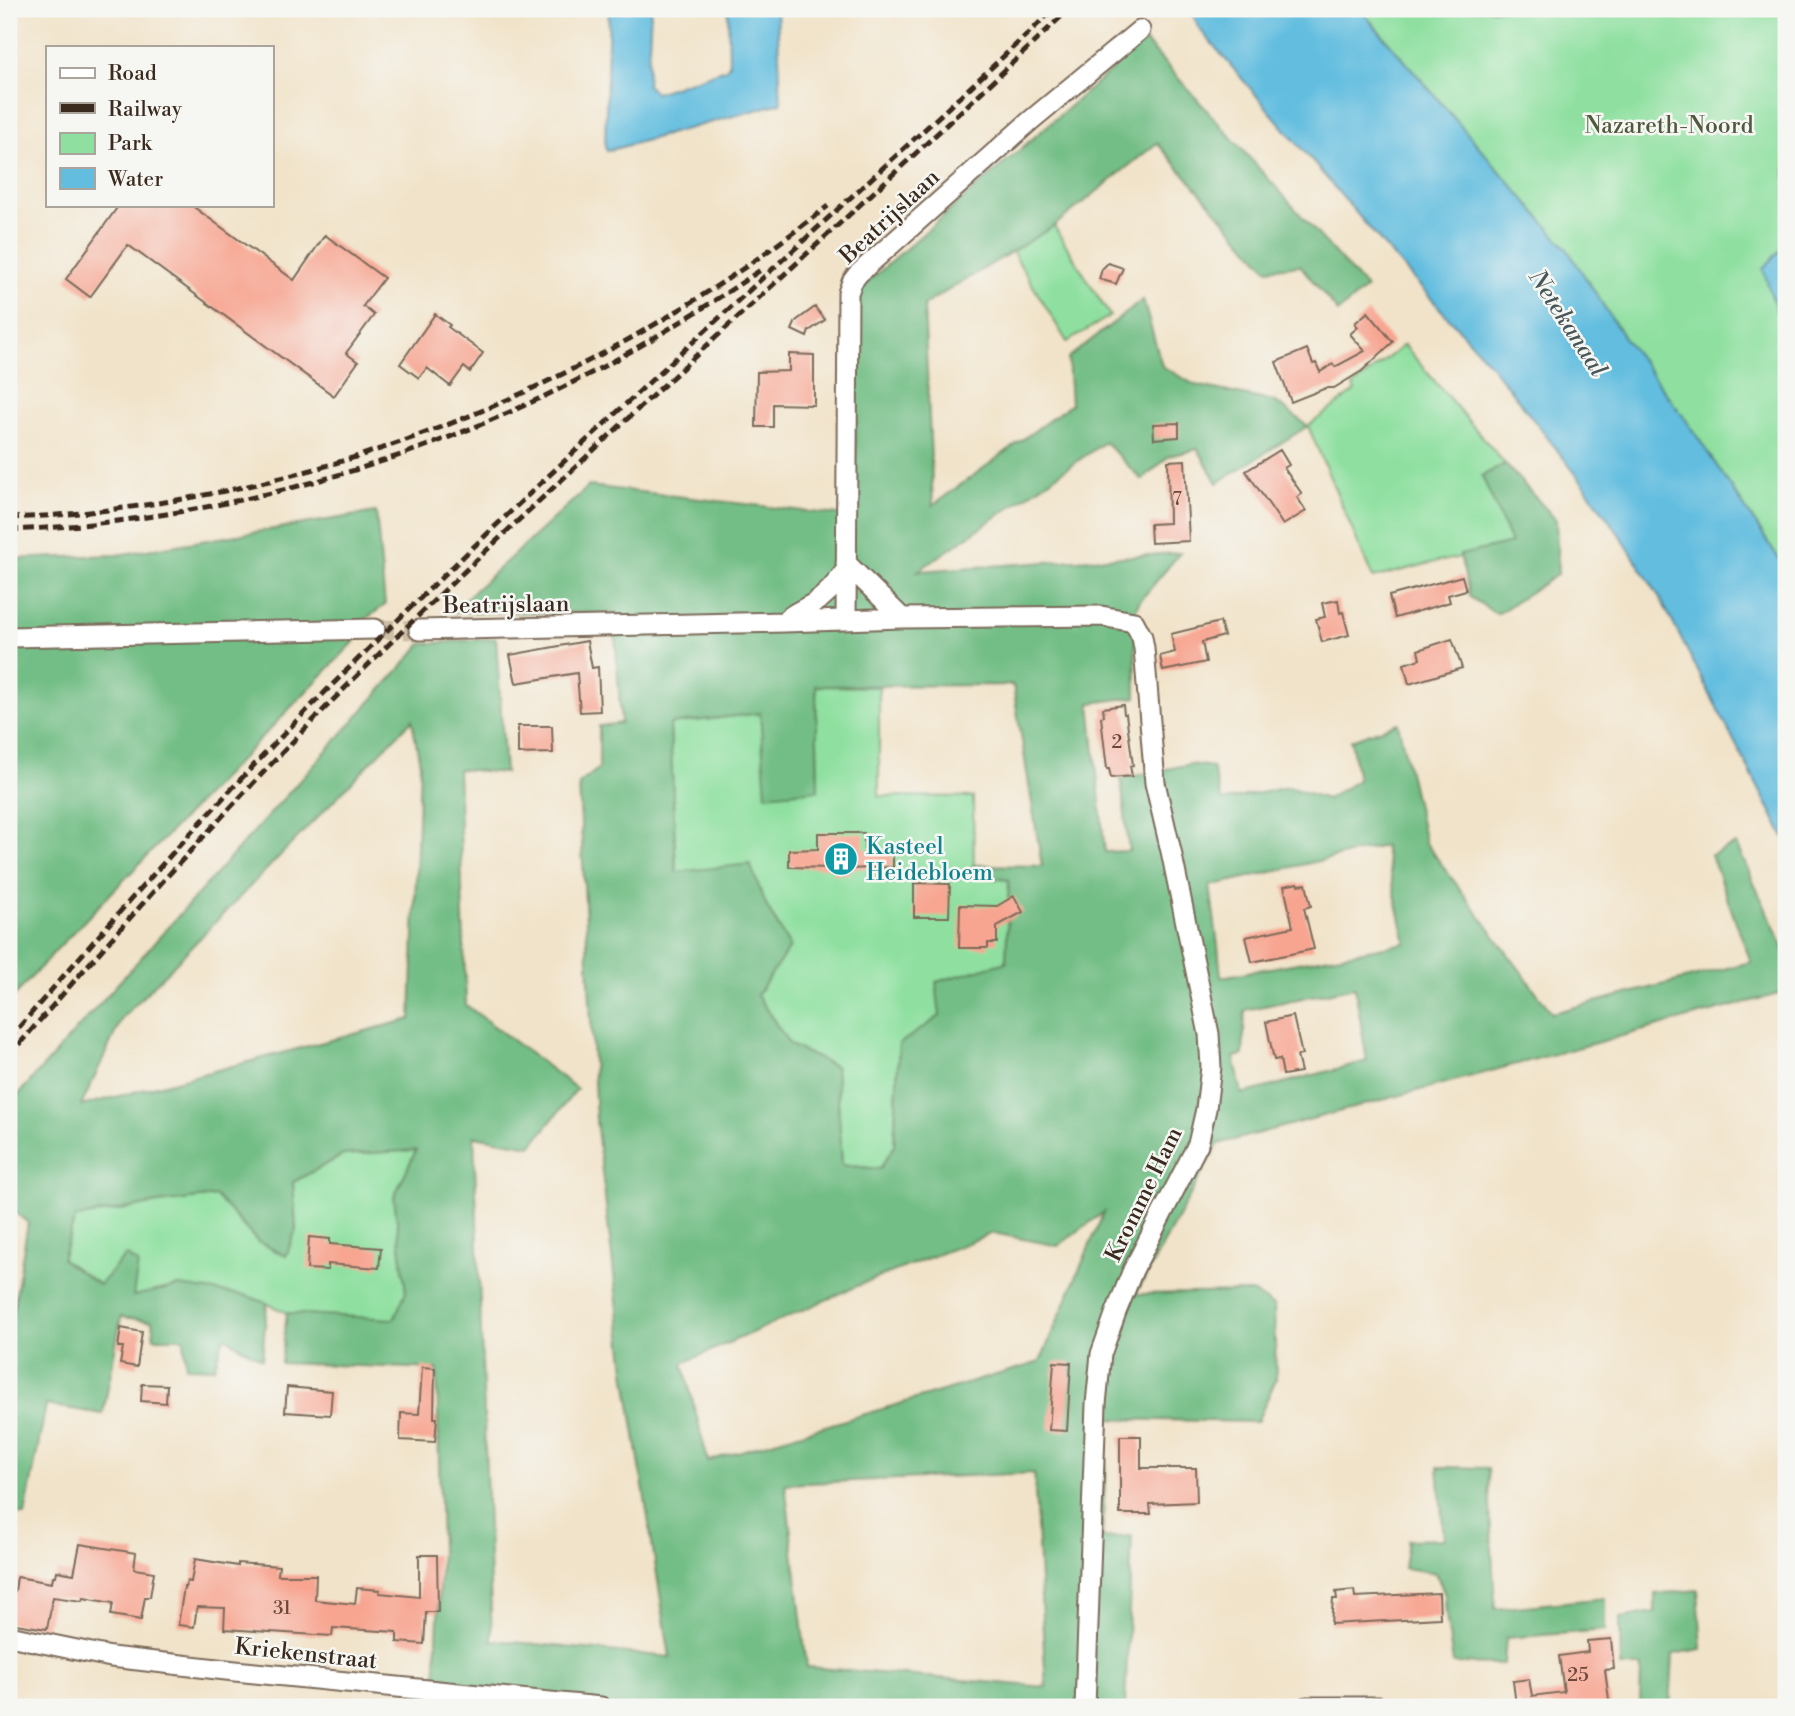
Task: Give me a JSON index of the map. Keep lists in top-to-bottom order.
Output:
{
  "streets": {
    "street": ["Beatrijslaan", "Kromme Ham", "Kriekenstraat"]
  },
  "crossings": [
    ["Beatrijslaan", "Kromme Ham"]
  ],
  "water": ["Netekanaal"],
  "parks": ["Nazareth-Noord"],
  "places": {
    "building": ["Kasteel Heidebloem"]
  },
  "house_numbers": [
    "7",
    "2",
    "31",
    "25"
  ],
  "legend": [
    "Road",
    "Railway",
    "Park",
    "Water"
  ]
}
